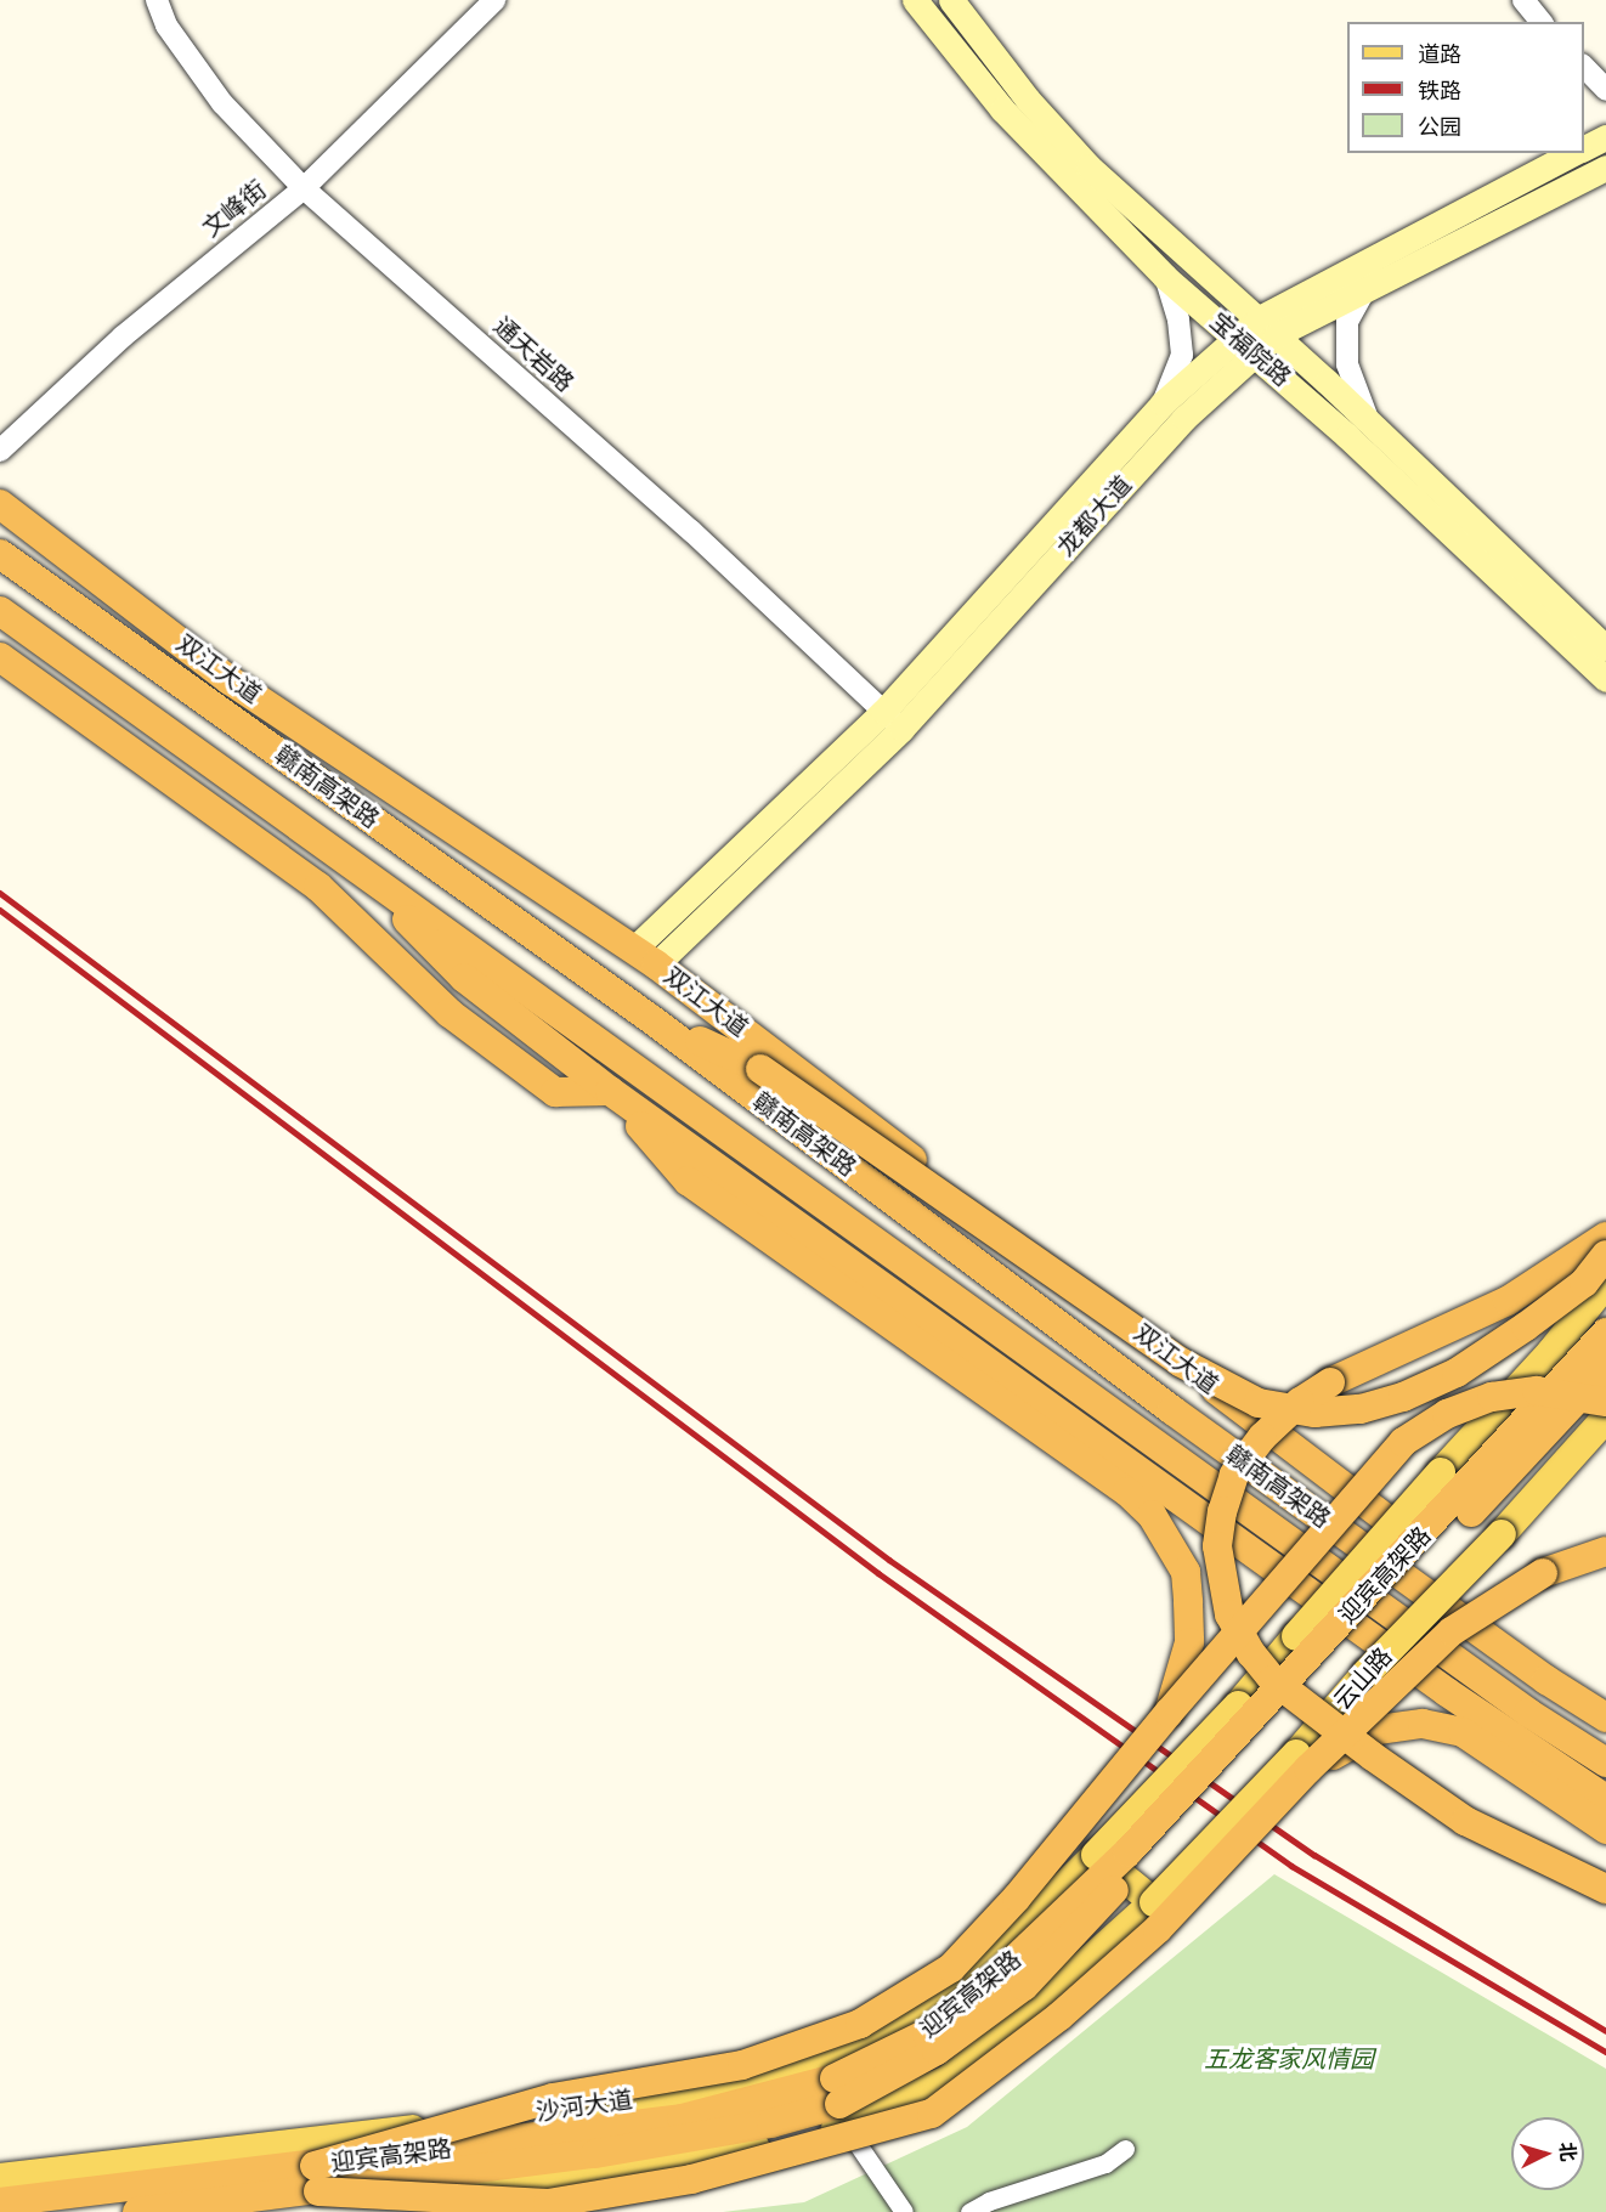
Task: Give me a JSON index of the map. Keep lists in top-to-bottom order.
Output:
{
  "streets": {
    "highway": ["双江大道", "赣南高架路", "迎宾高架路"],
    "main road": [
      "宝福院路",
      "龙都大道",
      "云山路",
      "沙河大道"
    ],
    "street": ["文峰街", "通天岩路"]
  },
  "crossings": [
    ["文峰街", "通天岩路"],
    ["宝福院路", "龙都大道"],
    ["通天岩路", "龙都大道"],
    ["龙都大道", "双江大道"],
    ["双江大道", "沙河大道"]
  ],
  "parks": ["五龙客家风情园"],
  "legend": ["道路", "铁路", "公园"],
  "north": "right"
}
